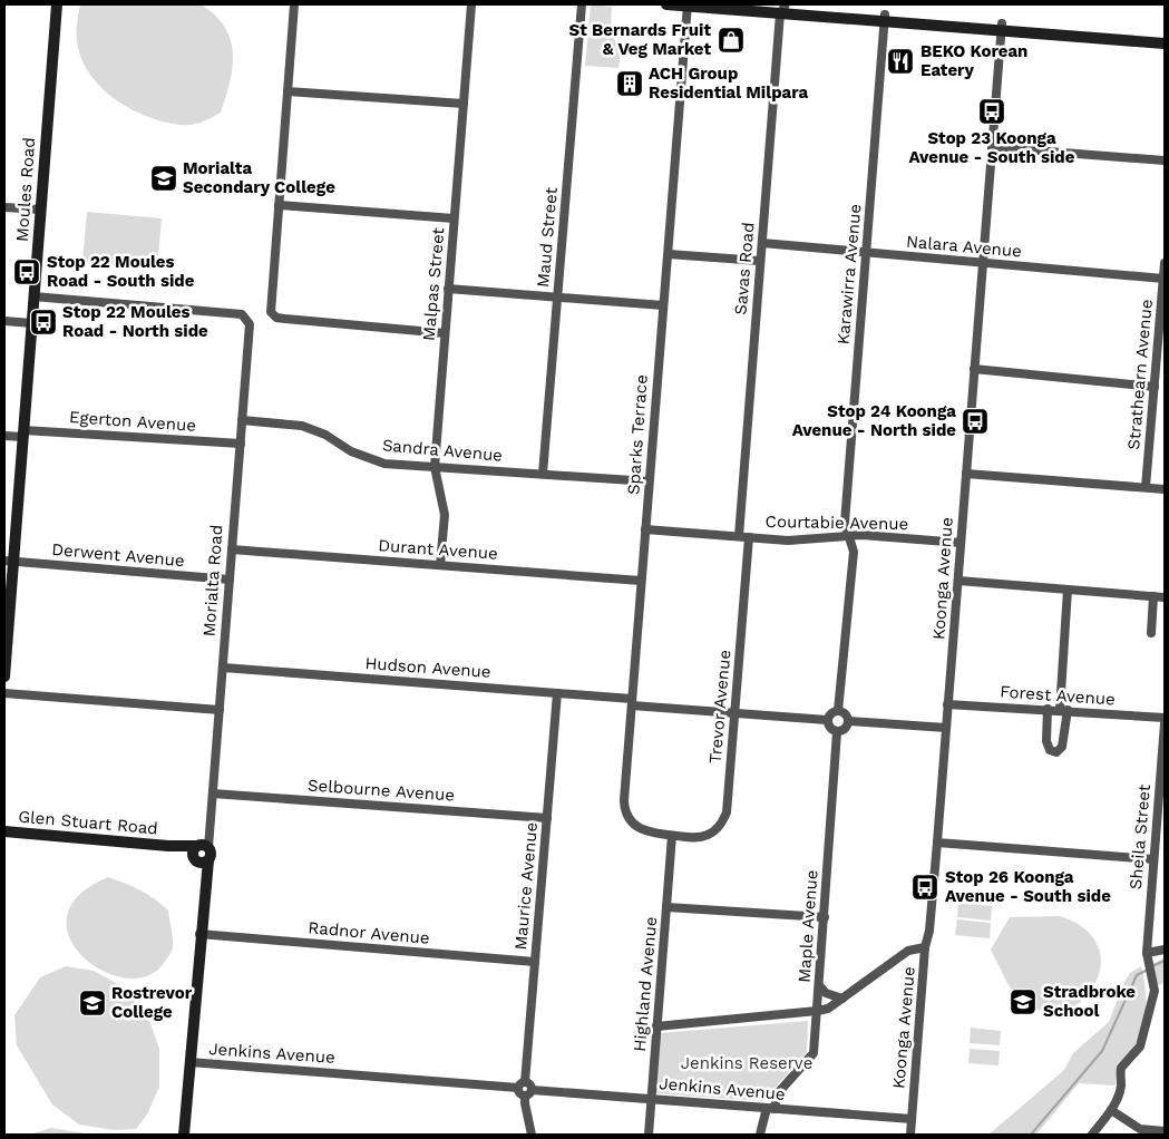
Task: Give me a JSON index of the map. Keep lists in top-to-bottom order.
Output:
{
  "streets": {
    "main road": ["Moules Road", "Morialta Road", "Glen Stuart Road"],
    "street": [
      "Maud Street",
      "Nalara Avenue",
      "Savas Road",
      "Karawirra Avenue",
      "Malpas Street",
      "Strathearn Avenue",
      "Egerton Avenue",
      "Sparks Terrace",
      "Sandra Avenue",
      "Courtabie Avenue",
      "Durant Avenue",
      "Derwent Avenue",
      "Koonga Avenue",
      "Hudson Avenue",
      "Forest Avenue",
      "Trevor Avenue",
      "Selbourne Avenue",
      "Sheila Street",
      "Maurice Avenue",
      "Maple Avenue",
      "Radnor Avenue",
      "Highland Avenue",
      "Jenkins Avenue"
    ]
  },
  "crossings": [
    ["Moules Road", "Egerton Avenue"],
    ["Moules Road", "Derwent Avenue"],
    ["Moules Road", "Morialta Road"],
    ["Maud Street", "Sandra Avenue"],
    ["Nalara Avenue", "Savas Road"],
    ["Nalara Avenue", "Karawirra Avenue"],
    ["Nalara Avenue", "Strathearn Avenue"],
    ["Nalara Avenue", "Koonga Avenue"],
    ["Savas Road", "Courtabie Avenue"],
    ["Karawirra Avenue", "Courtabie Avenue"],
    ["Malpas Street", "Sandra Avenue"],
    ["Malpas Street", "Durant Avenue"],
    ["Egerton Avenue", "Morialta Road"],
    ["Sparks Terrace", "Sandra Avenue"],
    ["Sparks Terrace", "Courtabie Avenue"],
    ["Sparks Terrace", "Durant Avenue"],
    ["Sparks Terrace", "Hudson Avenue"],
    ["Sparks Terrace", "Trevor Avenue"],
    ["Sparks Terrace", "Highland Avenue"],
    ["Sandra Avenue", "Morialta Road"],
    ["Courtabie Avenue", "Koonga Avenue"],
    ["Courtabie Avenue", "Trevor Avenue"],
    ["Durant Avenue", "Morialta Road"],
    ["Derwent Avenue", "Morialta Road"],
    ["Koonga Avenue", "Forest Avenue"],
    ["Koonga Avenue", "Jenkins Avenue"],
    ["Morialta Road", "Hudson Avenue"],
    ["Morialta Road", "Selbourne Avenue"],
    ["Morialta Road", "Glen Stuart Road"],
    ["Morialta Road", "Radnor Avenue"],
    ["Morialta Road", "Jenkins Avenue"],
    ["Hudson Avenue", "Trevor Avenue"],
    ["Hudson Avenue", "Maurice Avenue"],
    ["Hudson Avenue", "Maple Avenue"],
    ["Trevor Avenue", "Highland Avenue"],
    ["Selbourne Avenue", "Maurice Avenue"],
    ["Maurice Avenue", "Radnor Avenue"],
    ["Maurice Avenue", "Jenkins Avenue"],
    ["Maple Avenue", "Jenkins Avenue"],
    ["Highland Avenue", "Jenkins Avenue"]
  ],
  "parks": ["Jenkins Reserve"],
  "places": {
    "shop": ["St Bernards Fruit & Veg Market"],
    "restaurant": ["BEKO Korean Eatery"],
    "building": ["ACH Group Residential Milpara"],
    "bus stop": [
      "Stop 23 Koonga Avenue - South side",
      "Stop 22 Moules Road - South side",
      "Stop 22 Moules Road - North side",
      "Stop 24 Koonga Avenue - North side",
      "Stop 26 Koonga Avenue - South side"
    ],
    "school or university": ["Morialta Secondary College", "Stradbroke School", "Rostrevor College"]
  }
}
